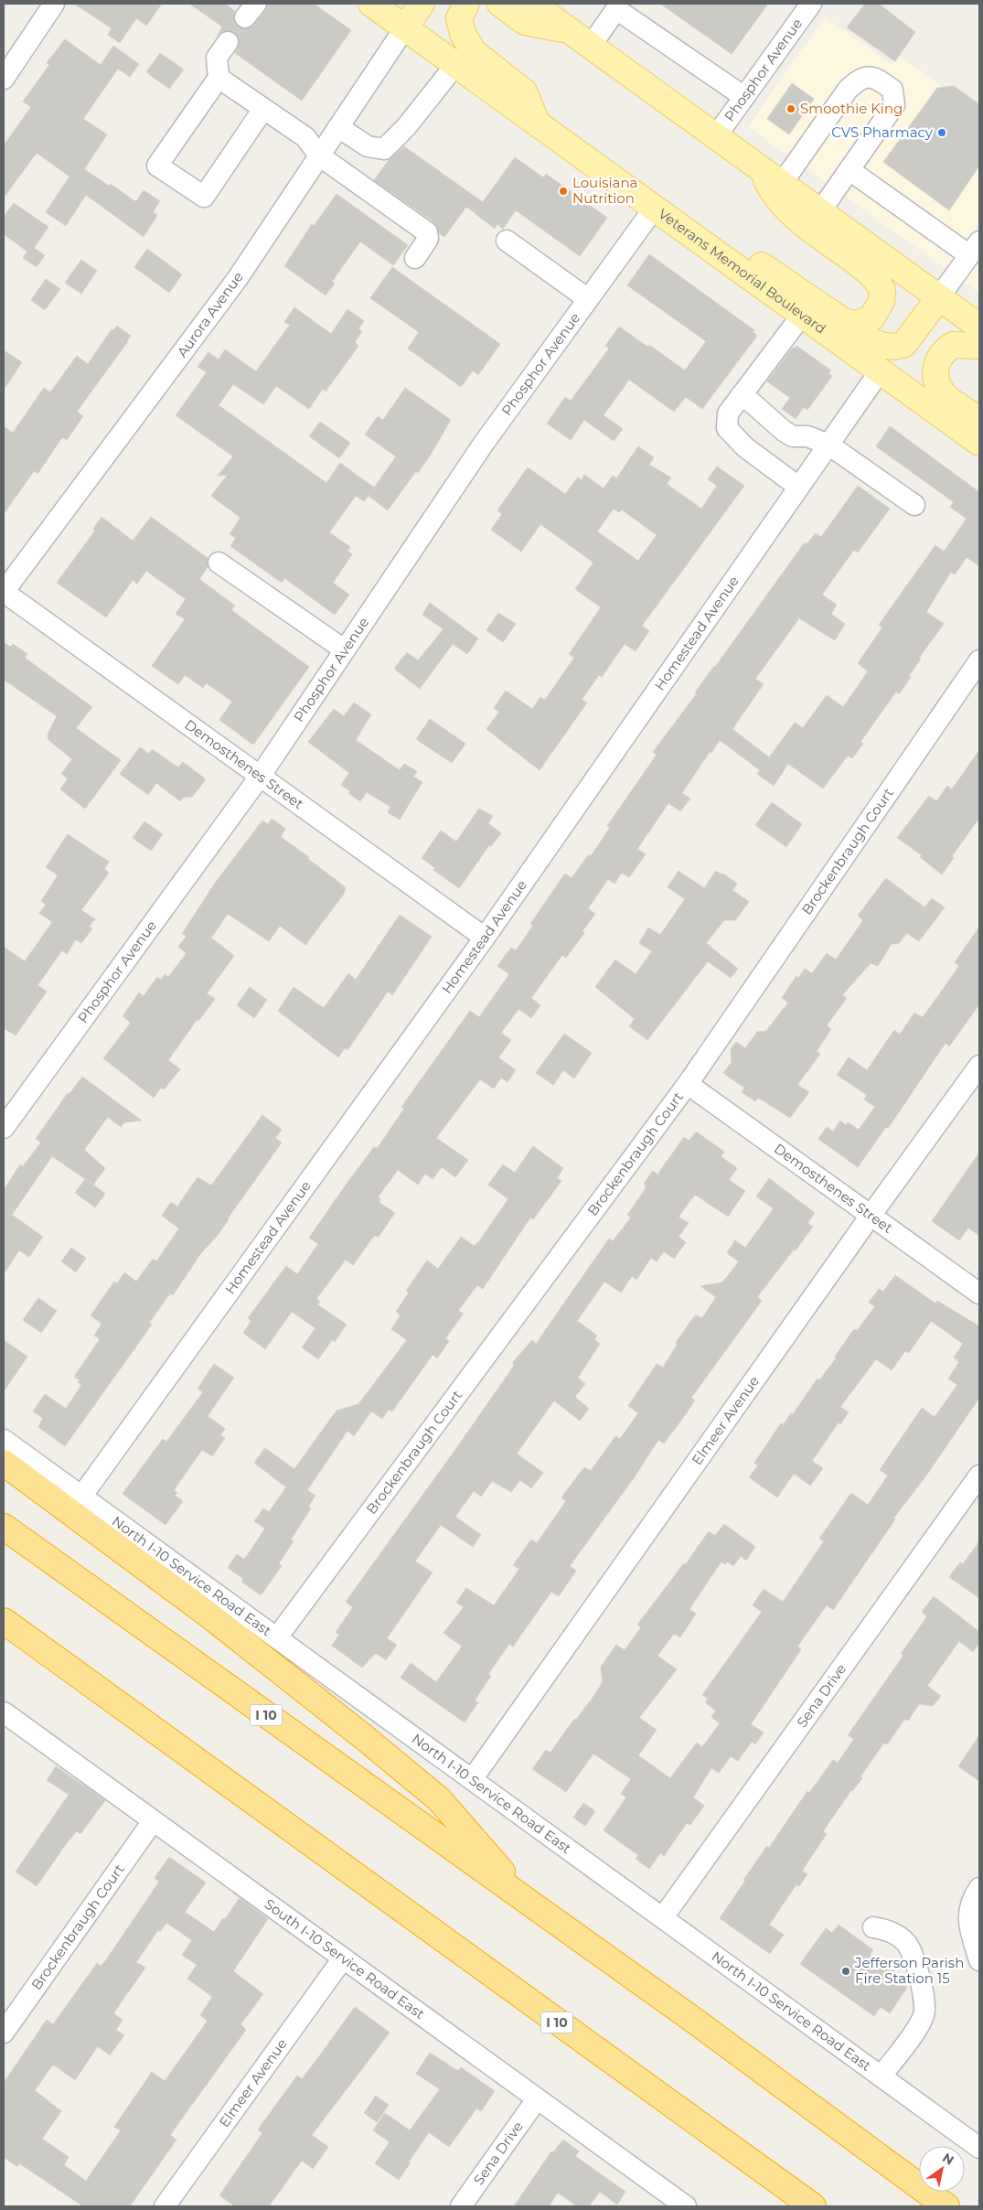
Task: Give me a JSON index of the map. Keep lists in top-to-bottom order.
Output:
{
  "streets": {
    "highway": ["I 10"],
    "main road": ["Veterans Memorial Boulevard"],
    "street": [
      "Phosphor Avenue",
      "Aurora Avenue",
      "Homestead Avenue",
      "Demosthenes Street",
      "Brockenbraugh Court",
      "Elmeer Avenue",
      "North I-10 Service Road East",
      "Sena Drive",
      "South I-10 Service Road East"
    ]
  },
  "crossings": [
    ["Phosphor Avenue", "Veterans Memorial Boulevard"],
    ["Phosphor Avenue", "Demosthenes Street"],
    ["Veterans Memorial Boulevard", "Aurora Avenue"],
    ["Veterans Memorial Boulevard", "Homestead Avenue"],
    ["Aurora Avenue", "Demosthenes Street"],
    ["Homestead Avenue", "Demosthenes Street"],
    ["Homestead Avenue", "North I-10 Service Road East"],
    ["Demosthenes Street", "Brockenbraugh Court"],
    ["Demosthenes Street", "Elmeer Avenue"],
    ["Brockenbraugh Court", "North I-10 Service Road East"],
    ["Brockenbraugh Court", "South I-10 Service Road East"],
    ["Elmeer Avenue", "North I-10 Service Road East"],
    ["Elmeer Avenue", "South I-10 Service Road East"],
    ["North I-10 Service Road East", "Sena Drive"],
    ["Sena Drive", "South I-10 Service Road East"]
  ],
  "places": [
    "Smoothie King",
    "CVS Pharmacy",
    "Louisiana Nutrition",
    "Jefferson Parish Fire Station 15"
  ],
  "north": "top right"
}
